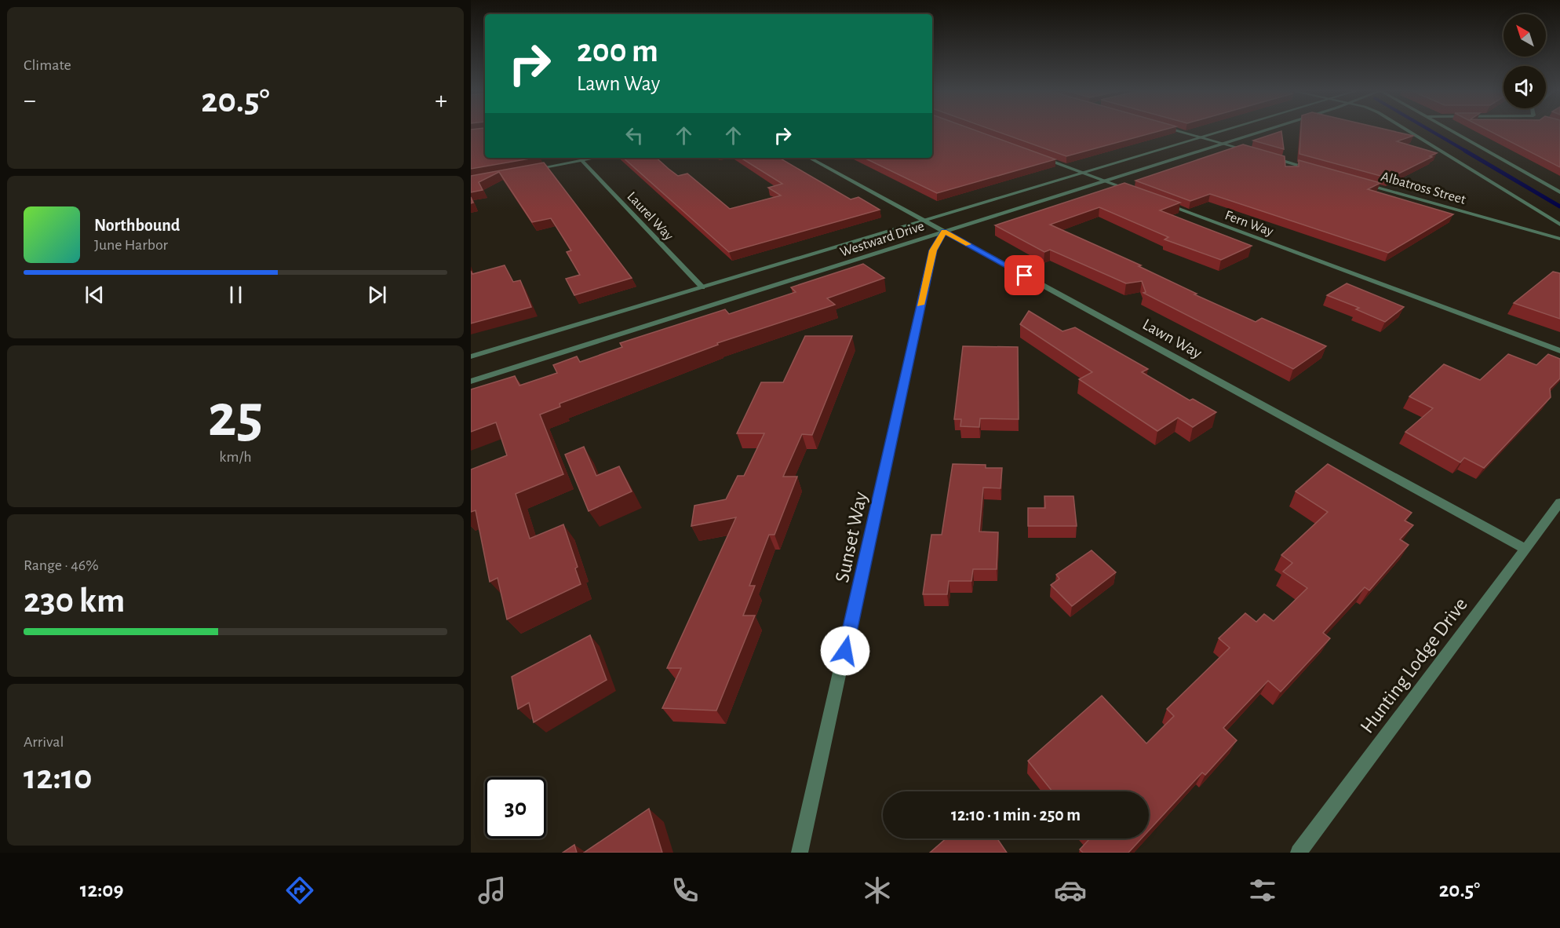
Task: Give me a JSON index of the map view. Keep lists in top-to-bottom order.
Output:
{
  "streets": {
    "street": [
      "Albatross Street",
      "Laurel Way",
      "Fern Way",
      "Westward Drive",
      "Lawn Way",
      "Sunset Way",
      "Hunting Lodge Drive"
    ]
  },
  "crossings": [
    ["Laurel Way", "Westward Drive"],
    ["Westward Drive", "Lawn Way"],
    ["Westward Drive", "Sunset Way"],
    ["Lawn Way", "Sunset Way"],
    ["Lawn Way", "Hunting Lodge Drive"]
  ],
  "north": "top left",
  "page": {
    "tile": [
      "Climate",
      ["25", "km/h"],
      ["Range · 46%", "230 km"],
      ["Arrival", "12:10"]
    ],
    "turn": ["200 m", "Lawn Way"],
    "heat": ["−", "20.5°", "+"],
    "song": ["Northbound", "June Harbor"],
    "limit": "30",
    "trip": "12:10 · 1 min · 250 m",
    "tabs": ["12:09", "20.5°"]
  }
}
